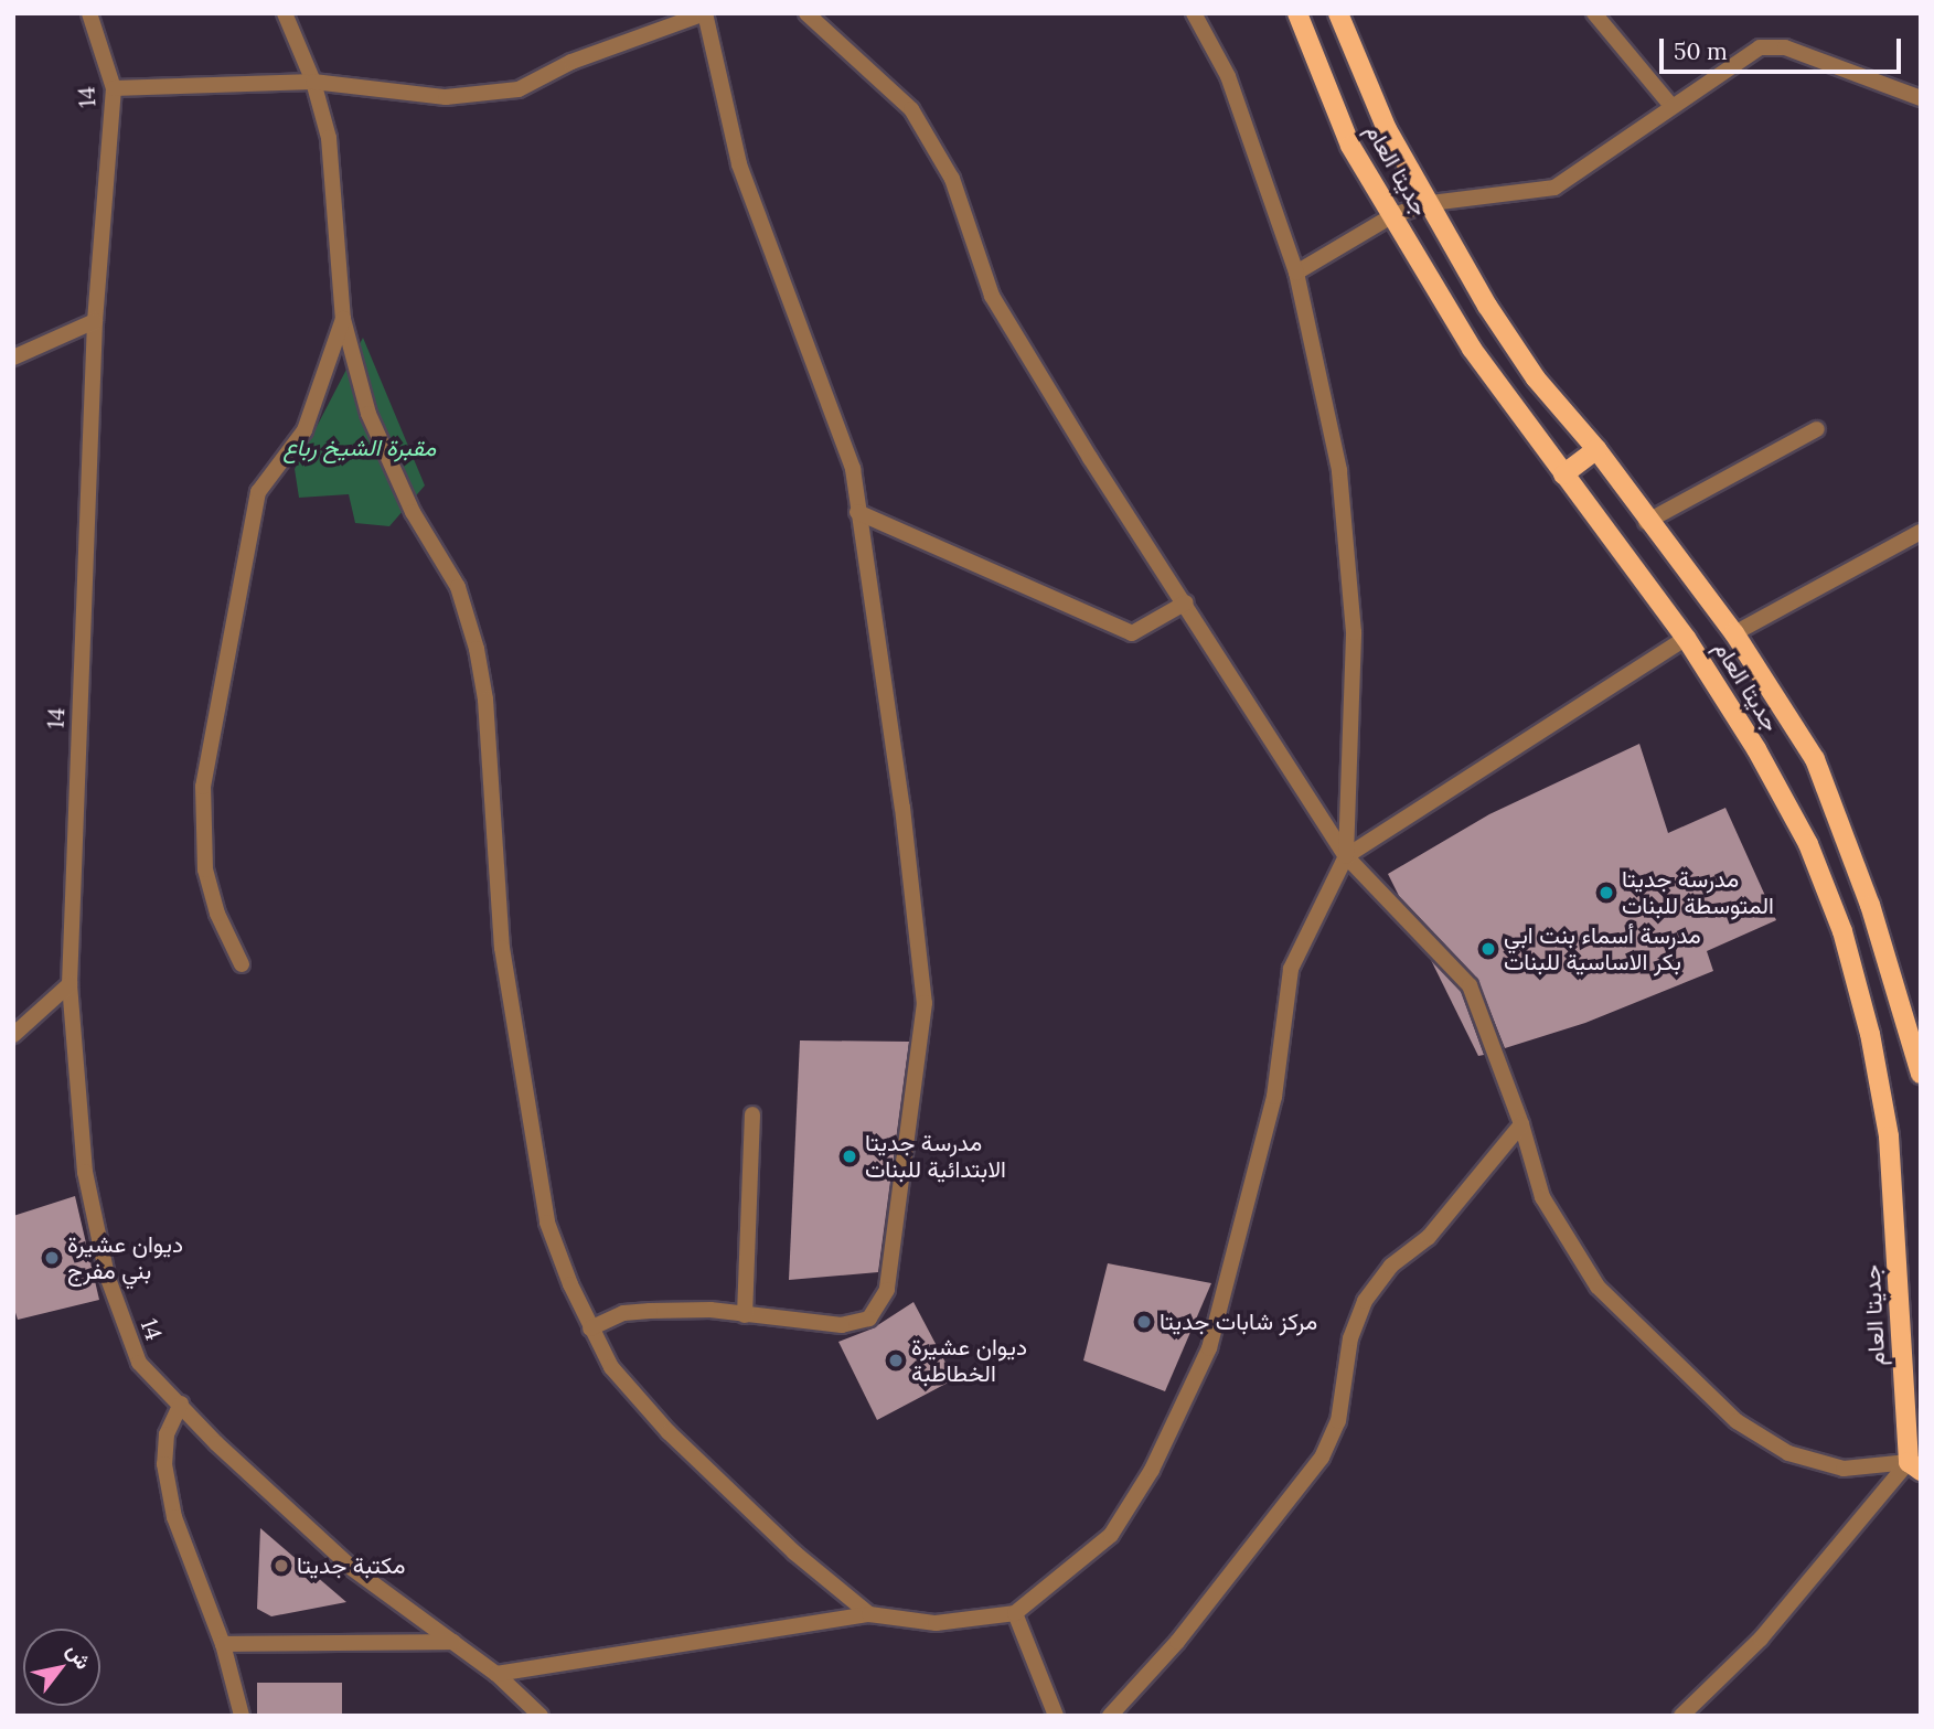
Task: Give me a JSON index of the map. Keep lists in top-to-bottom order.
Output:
{
  "streets": {
    "main road": ["جديتا العام"],
    "street": ["14"]
  },
  "parks": ["مقبرة الشيخ رباع"],
  "places": [
    "مدرسة جديتا المتوسطة للبنات",
    "مدرسة أسماء بنت ابي بكر الاساسية للبنات",
    "مدرسة جديتا الابتدائية للبنات",
    "ديوان عشيرة بني مفرج",
    "مركز شابات جديتا",
    "ديوان عشيرة الخطاطبة",
    "مكتبة جديتا"
  ],
  "scale_bar": "50 m",
  "north": "top right"
}
